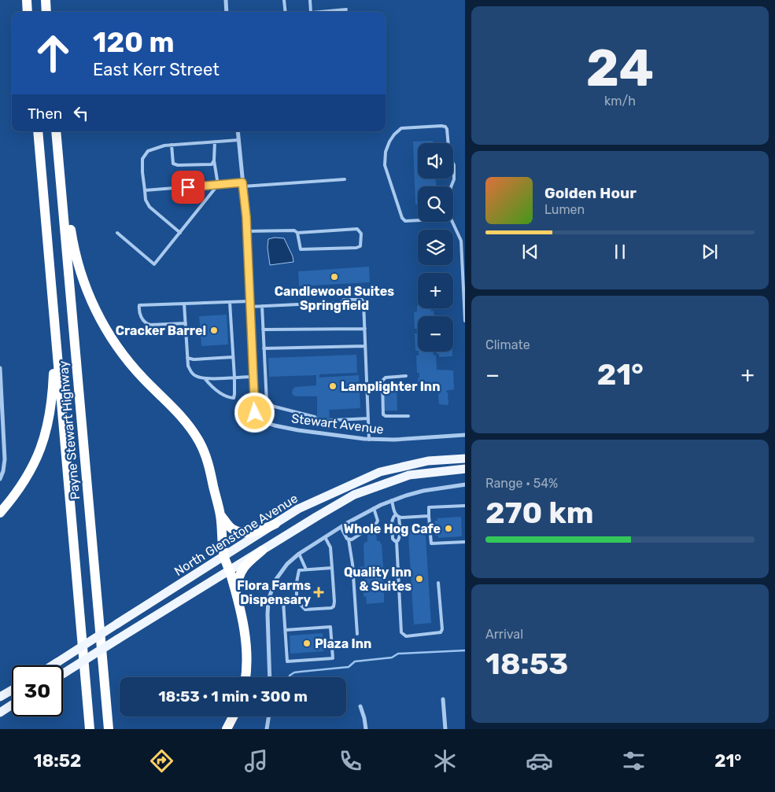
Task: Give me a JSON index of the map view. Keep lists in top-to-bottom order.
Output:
{
  "streets": {
    "highway": ["Payne Stewart Highway"],
    "main road": ["North Glenstone Avenue"],
    "street": ["Stewart Avenue"]
  },
  "places": {
    "other": [
      "Candlewood Suites Springfield",
      "Cracker Barrel",
      "Lamplighter Inn",
      "Whole Hog Cafe",
      "Quality Inn & Suites",
      "Plaza Inn"
    ],
    "health": ["Flora Farms Dispensary"]
  },
  "page": {
    "tile": [
      ["24", "km/h"],
      "Climate",
      ["Range · 54%", "270 km"],
      ["Arrival", "18:53"]
    ],
    "turn": ["120 m", "East Kerr Street"],
    "then": "Then",
    "map_buttons": ["+", "−"],
    "song": ["Golden Hour", "Lumen"],
    "heat": ["−", "21°", "+"],
    "limit": "30",
    "trip": "18:53 · 1 min · 300 m",
    "tabs": ["18:52", "21°"]
  }
}
